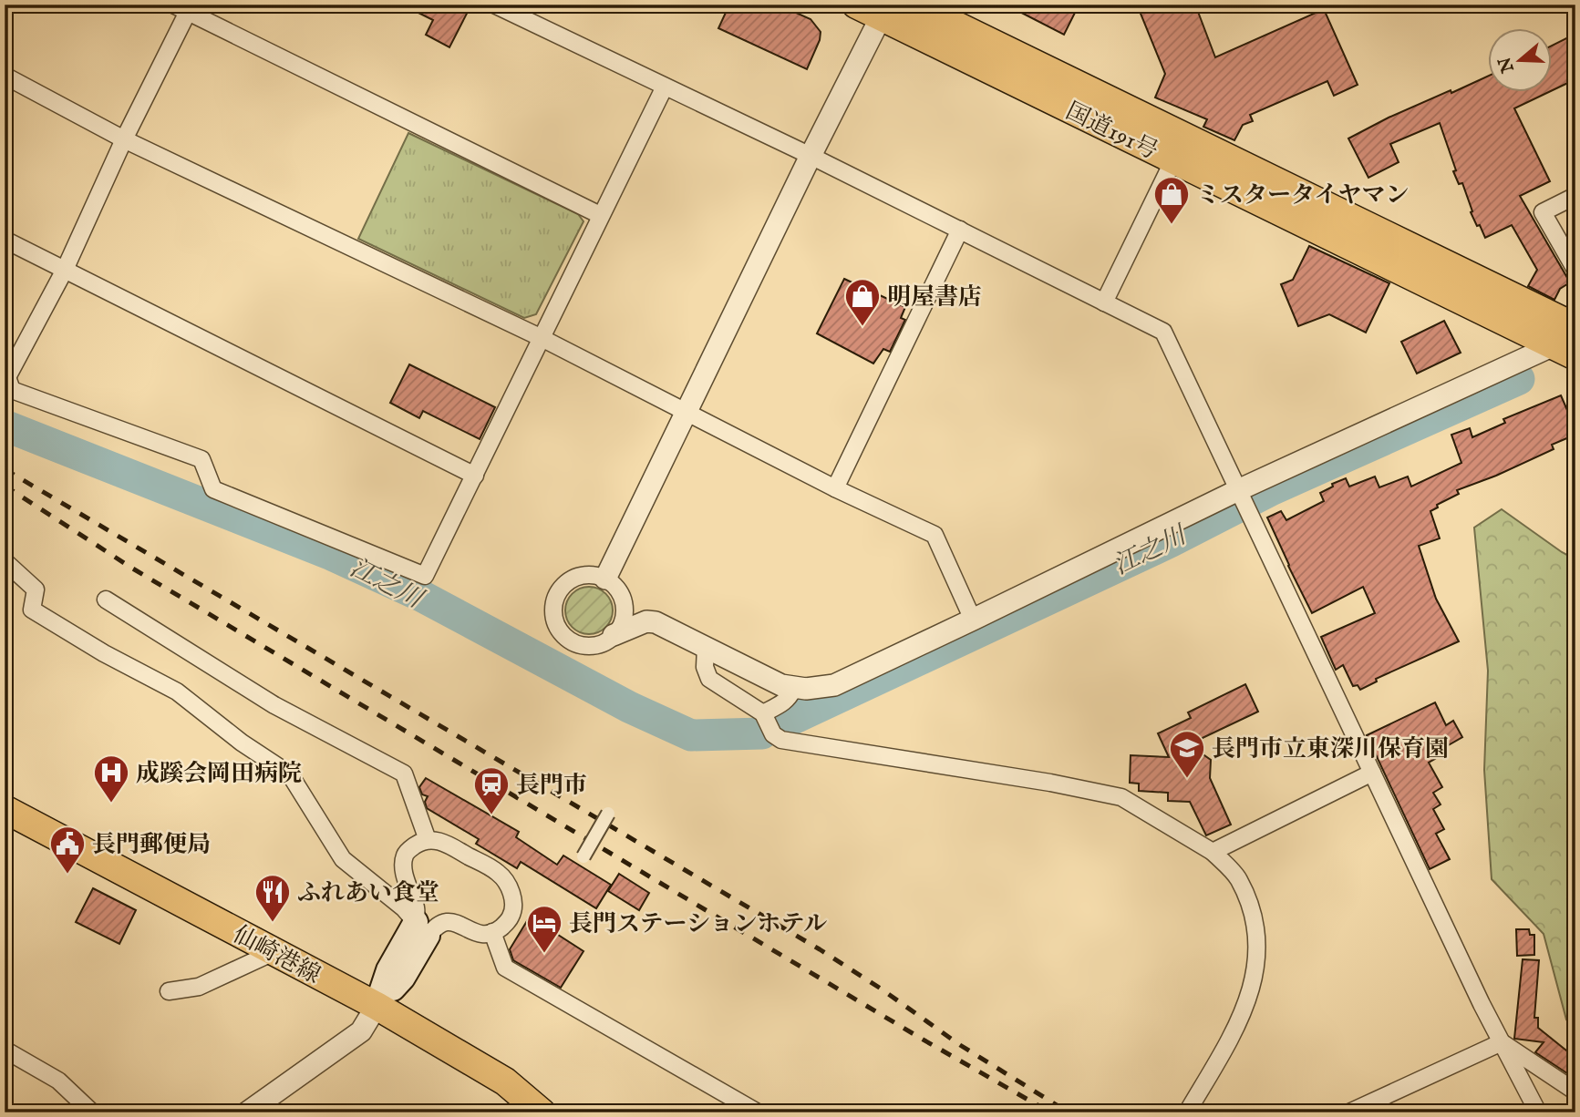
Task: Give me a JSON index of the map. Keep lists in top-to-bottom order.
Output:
{
  "streets": {
    "main road": ["国道191号", "仙崎港線"]
  },
  "water": ["江之川"],
  "places": {
    "shop": ["ミスタータイヤマン", "明屋書店"],
    "school or university": ["長門市立東深川保育園"],
    "hospital": ["成蹊会岡田病院"],
    "station": ["長門市"],
    "public building": ["長門郵便局"],
    "restaurant": ["ふれあい食堂"],
    "hotel": ["長門ステーションホテル"]
  },
  "north": "left"
}
